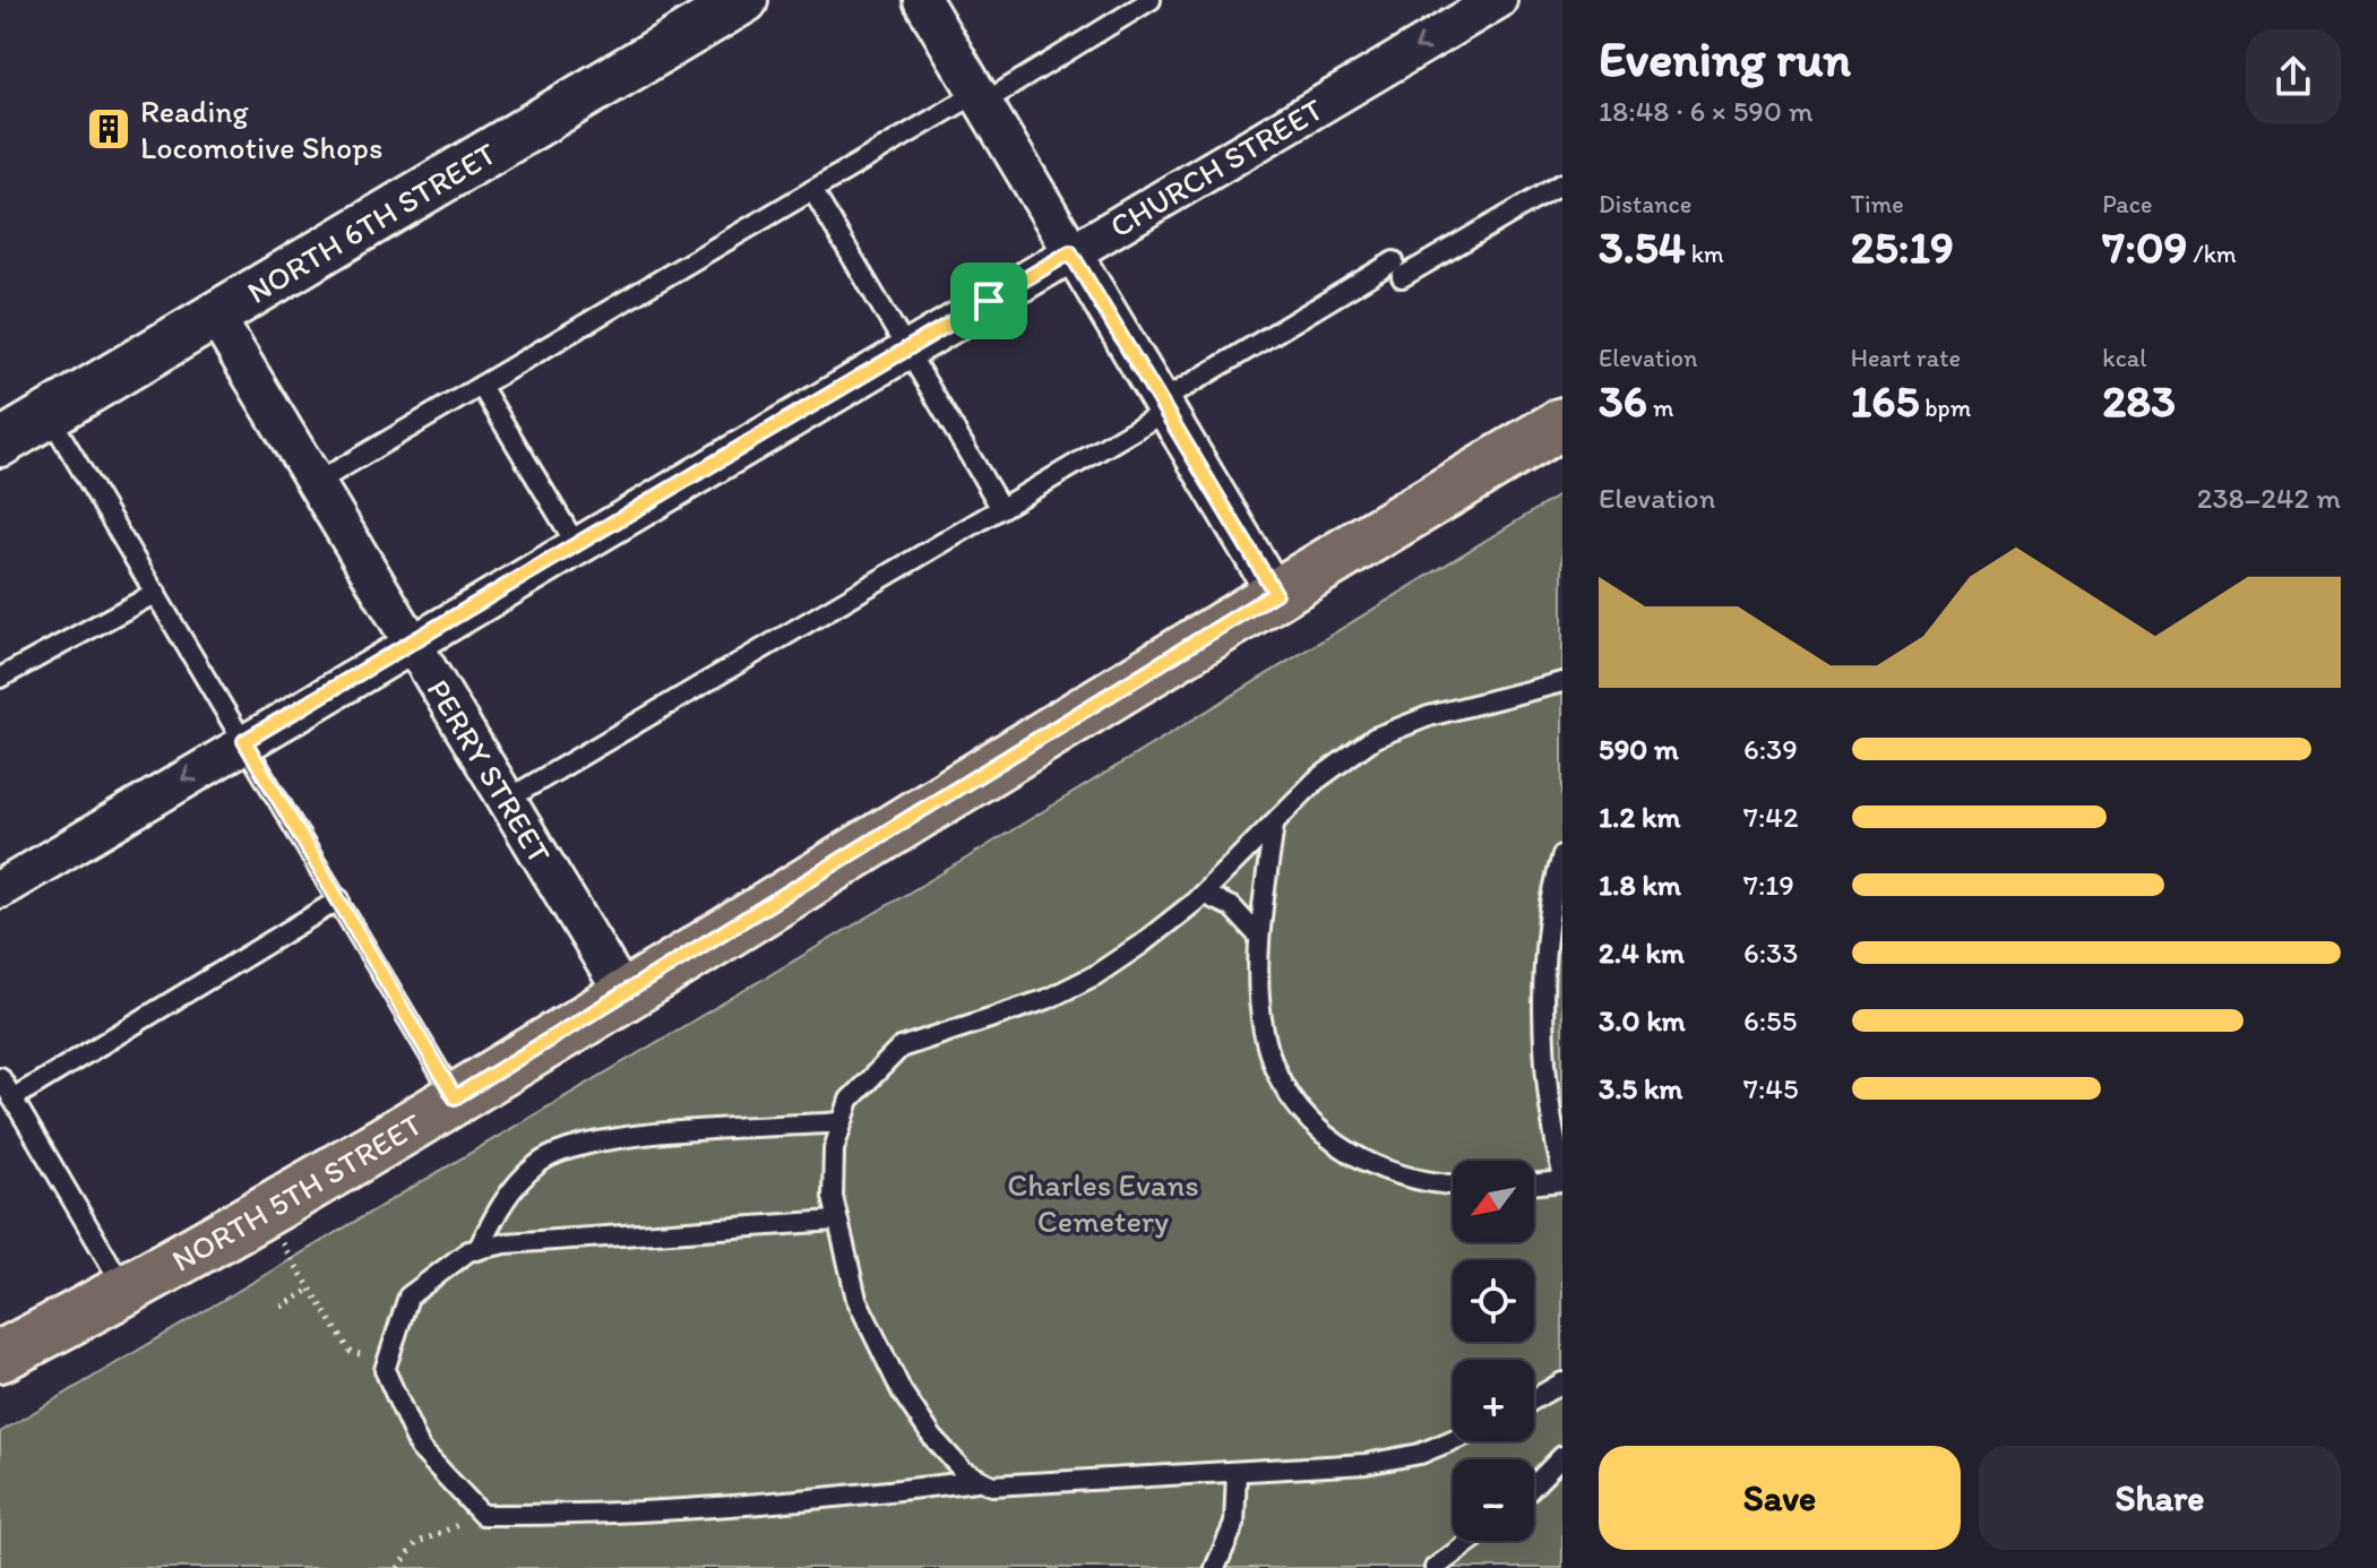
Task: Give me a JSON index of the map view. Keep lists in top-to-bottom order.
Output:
{
  "streets": {
    "main road": ["NORTH 5TH STREET"],
    "street": ["CHURCH STREET", "NORTH 6TH STREET", "PERRY STREET"]
  },
  "crossings": [
    ["CHURCH STREET", "PERRY STREET"],
    ["NORTH 6TH STREET", "PERRY STREET"],
    ["PERRY STREET", "NORTH 5TH STREET"]
  ],
  "one_way": ["CHURCH STREET"],
  "parks": ["Charles Evans Cemetery"],
  "places": {
    "building": ["Reading Locomotive Shops"]
  },
  "north": "bottom left",
  "page": {
    "heading": ["Evening run", "18:48 · 6 × 590 m"],
    "stats": [
      ["Distance", "3.54 km"],
      ["Time", "25:19"],
      ["Pace", "7:09 /km"],
      ["Elevation", "36 m"],
      ["Heart rate", "165 bpm"],
      ["kcal", "283"]
    ],
    "chart": ["Elevation", "238–242 m"],
    "list": [
      {
        "name": "590 m",
        "note": "6:39"
      },
      {
        "name": "1.2 km",
        "note": "7:42"
      },
      {
        "name": "1.8 km",
        "note": "7:19"
      },
      {
        "name": "2.4 km",
        "note": "6:33"
      },
      {
        "name": "3.0 km",
        "note": "6:55"
      },
      {
        "name": "3.5 km",
        "note": "7:45"
      }
    ],
    "map_buttons": ["+", "−"],
    "buttons": ["Save", "Share"]
  }
}
